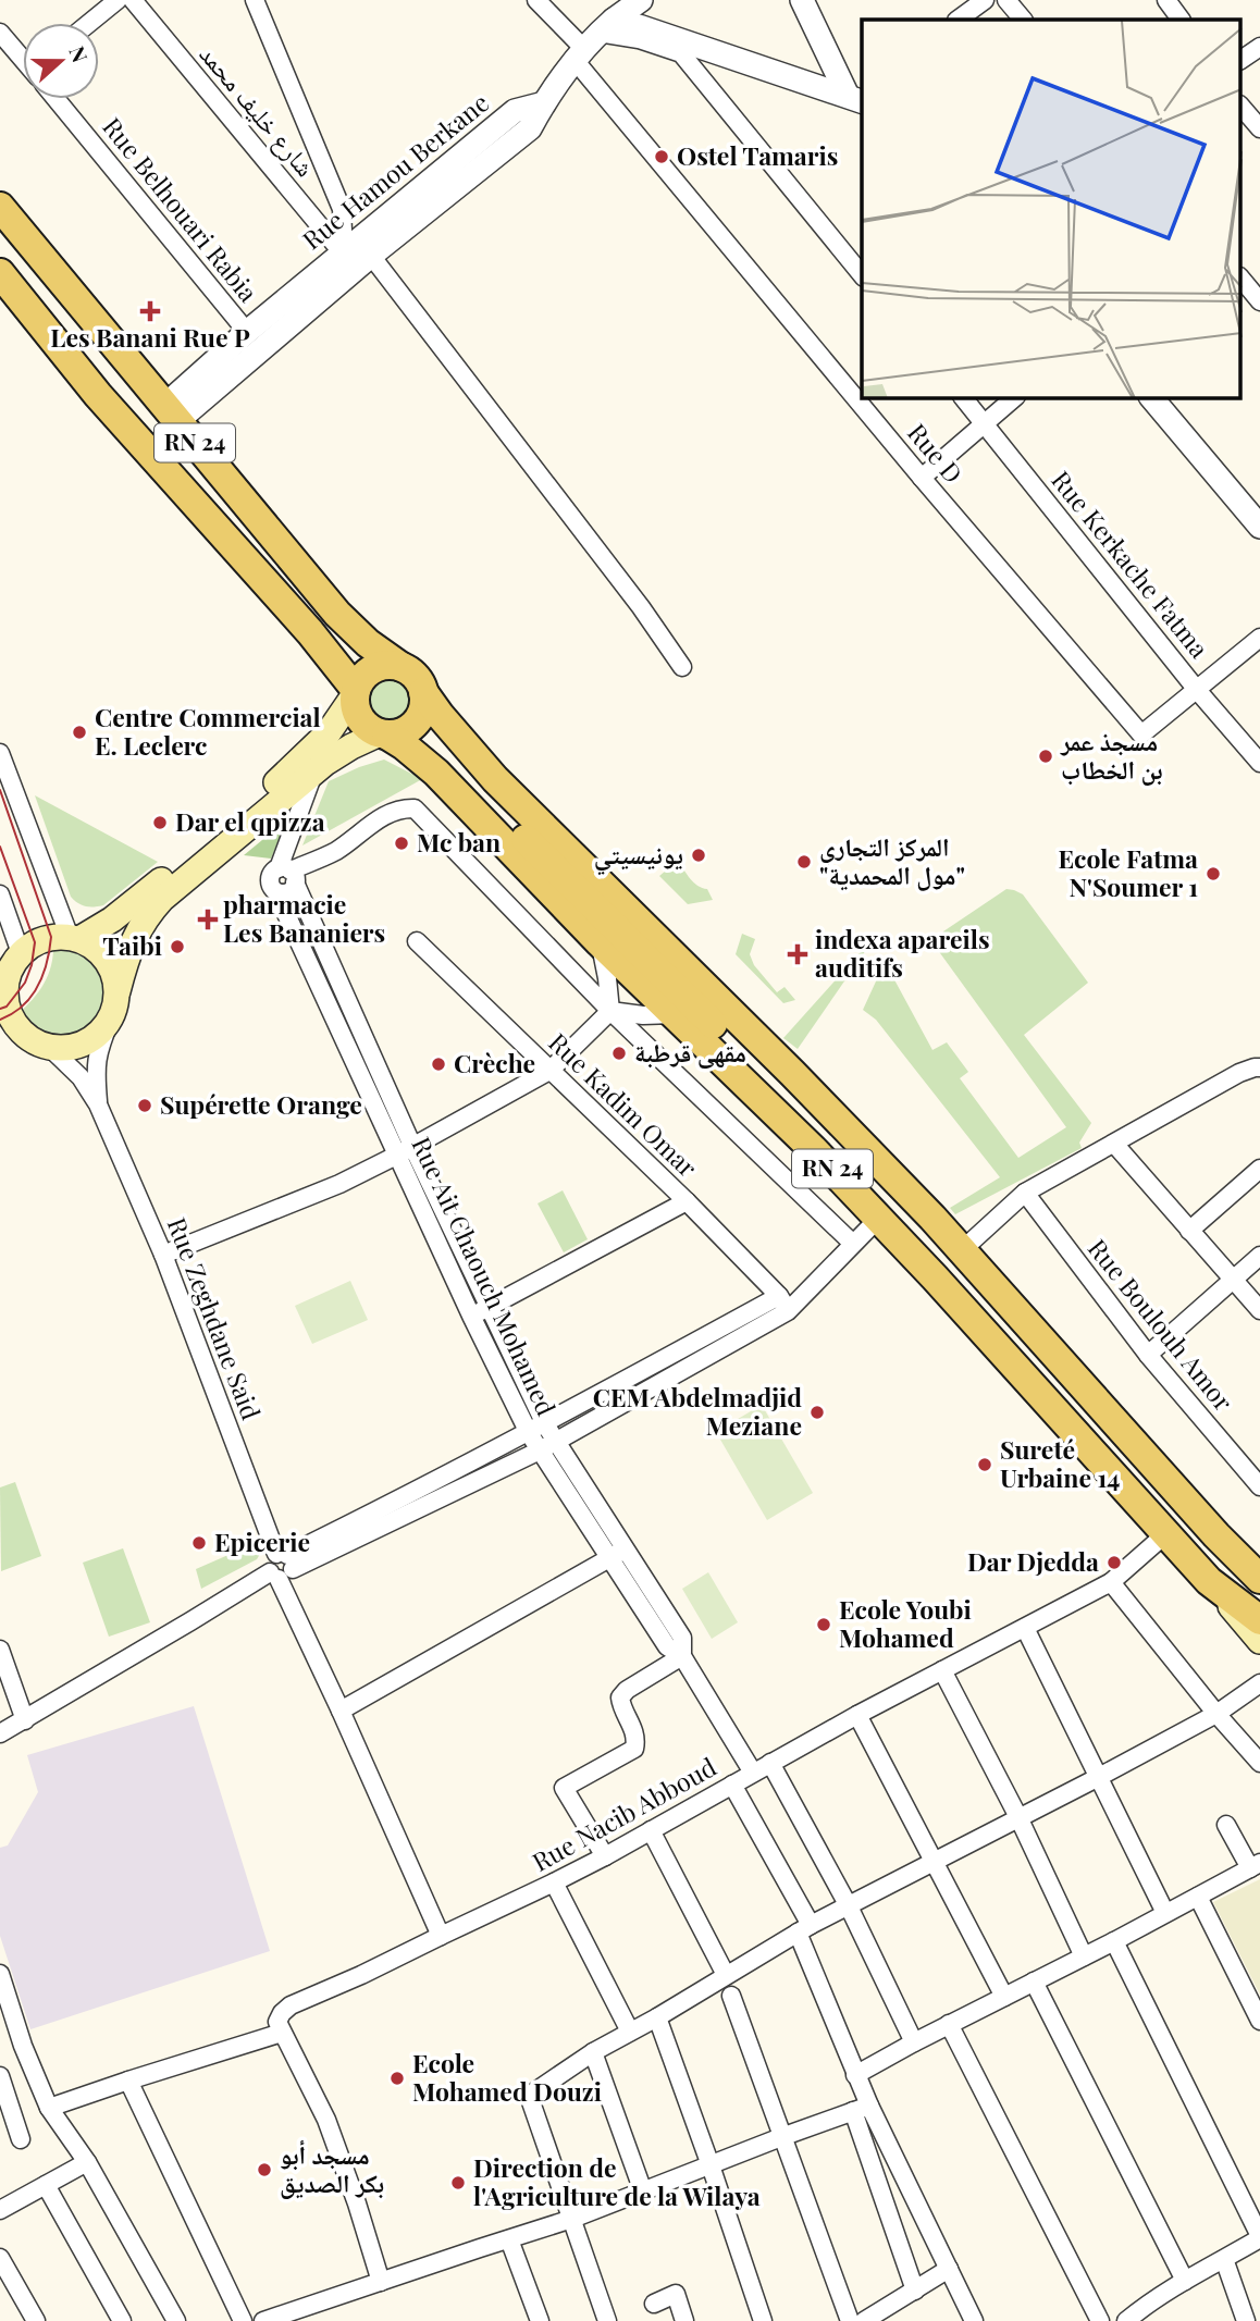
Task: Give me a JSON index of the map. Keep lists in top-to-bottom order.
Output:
{
  "streets": {
    "main road": ["RN 24"],
    "street": [
      "شارع خليف محمد",
      "Rue Hamou Berkane",
      "Rue Belhouari Rabia",
      "Rue D",
      "Rue Kerkache Fatma",
      "Rue Kadim Omar",
      "Rue Ait Chaouch Mohamed",
      "Rue Zeghdane Said",
      "Rue Boulouh Amor",
      "Rue Nacib Abboud"
    ]
  },
  "crossings": [
    ["شارع خليف محمد", "Rue Hamou Berkane"],
    ["Rue Hamou Berkane", "Rue Belhouari Rabia"],
    ["Rue Hamou Berkane", "RN 24"],
    ["Rue Hamou Berkane", "Rue D"],
    ["RN 24", "Rue Nacib Abboud"],
    ["Rue D", "Rue Kerkache Fatma"]
  ],
  "places": {
    "other": [
      "Ostel Tamaris",
      "Centre Commercial E. Leclerc",
      "مسجذ عمر بن الخطاب",
      "Dar el qpizza",
      "Mc ban",
      "يونيسيتي",
      "المركز التجاري \"مول المحمدية\"",
      "Ecole Fatma N'Soumer 1",
      "Taibi",
      "مقهى قرطبة",
      "Crèche",
      "Supérette Orange",
      "CEM Abdelmadjid Meziane",
      "Sureté Urbaine 14",
      "Epicerie",
      "Dar Djedda",
      "Ecole Youbi Mohamed",
      "Ecole Mohamed Douzi",
      "مسجد أبو بكر الصديق",
      "Direction de l'Agriculture de la Wilaya"
    ],
    "health": ["Les Banani Rue P", "pharmacie Les Bananiers", "indexa apareils auditifs"]
  },
  "north": "right"
}
